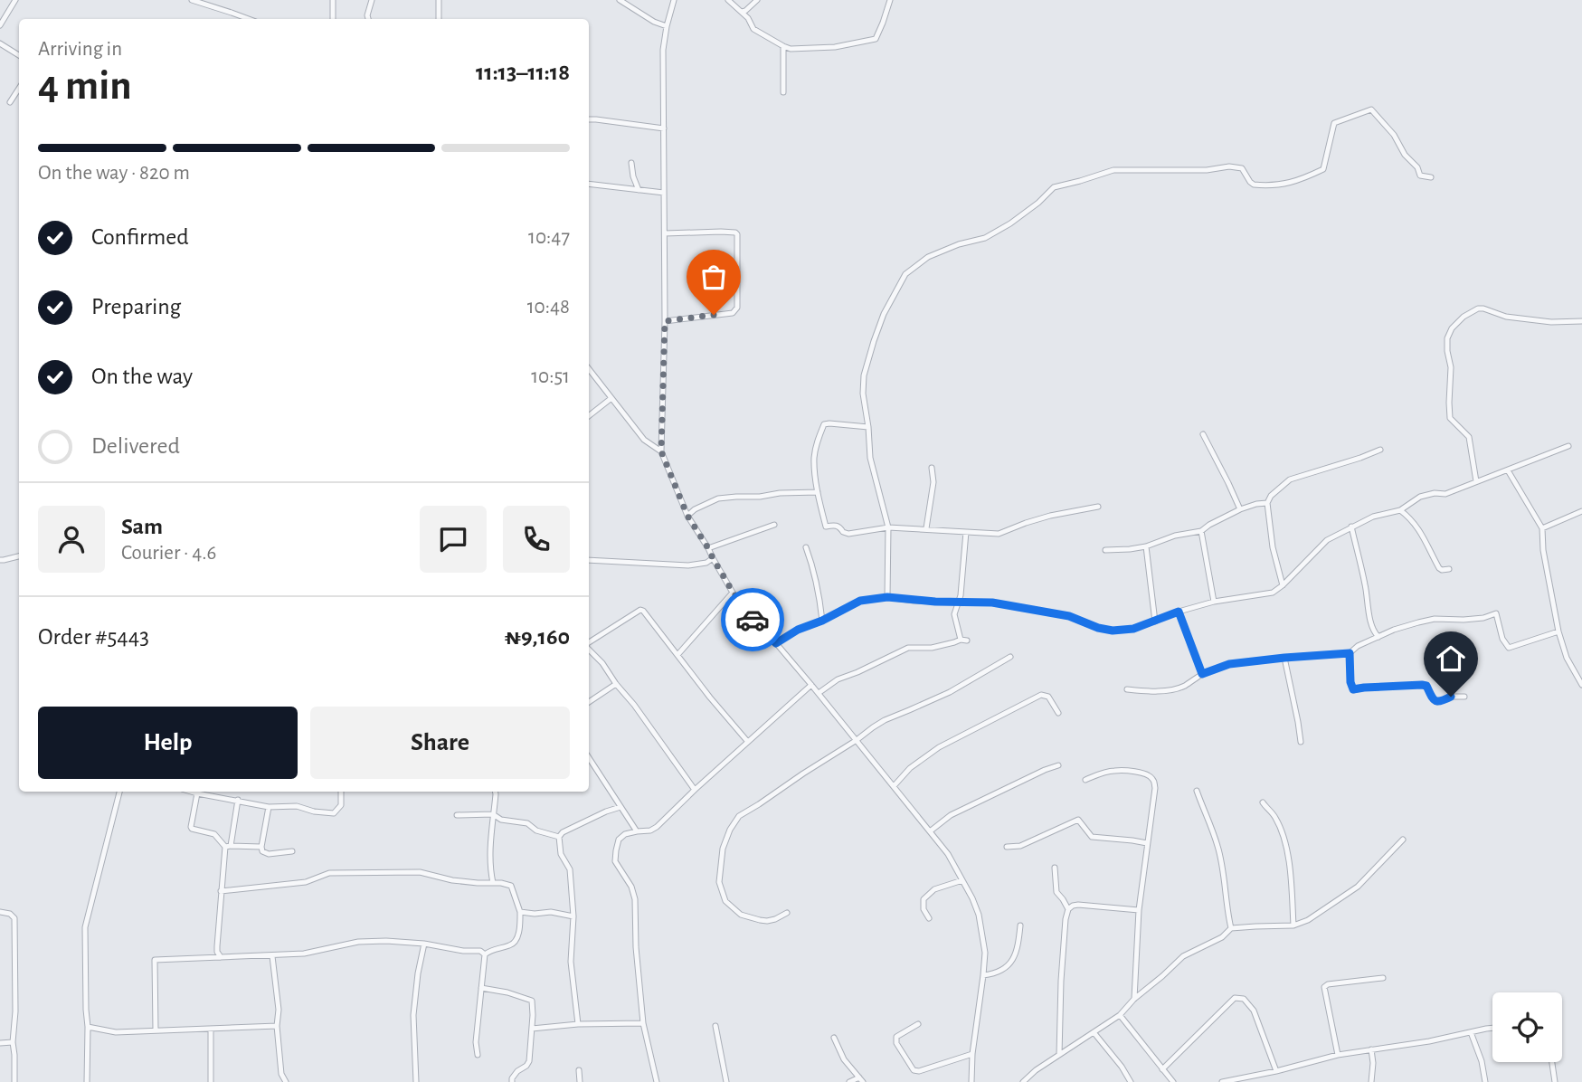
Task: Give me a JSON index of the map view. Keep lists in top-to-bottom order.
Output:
{
  "page": {
    "heading": ["4 min", "Arriving in", "11:13–11:18"],
    "panel": [
      "Sam",
      "Courier · 4.6",
      "Order #5443",
      "₦9,160"
    ],
    "bar": "On the way · 820 m",
    "list": [
      ["Confirmed", "10:47"],
      ["Preparing", "10:48"],
      ["On the way", "10:51"],
      "Delivered"
    ],
    "buttons": ["Help", "Share"]
  }
}
